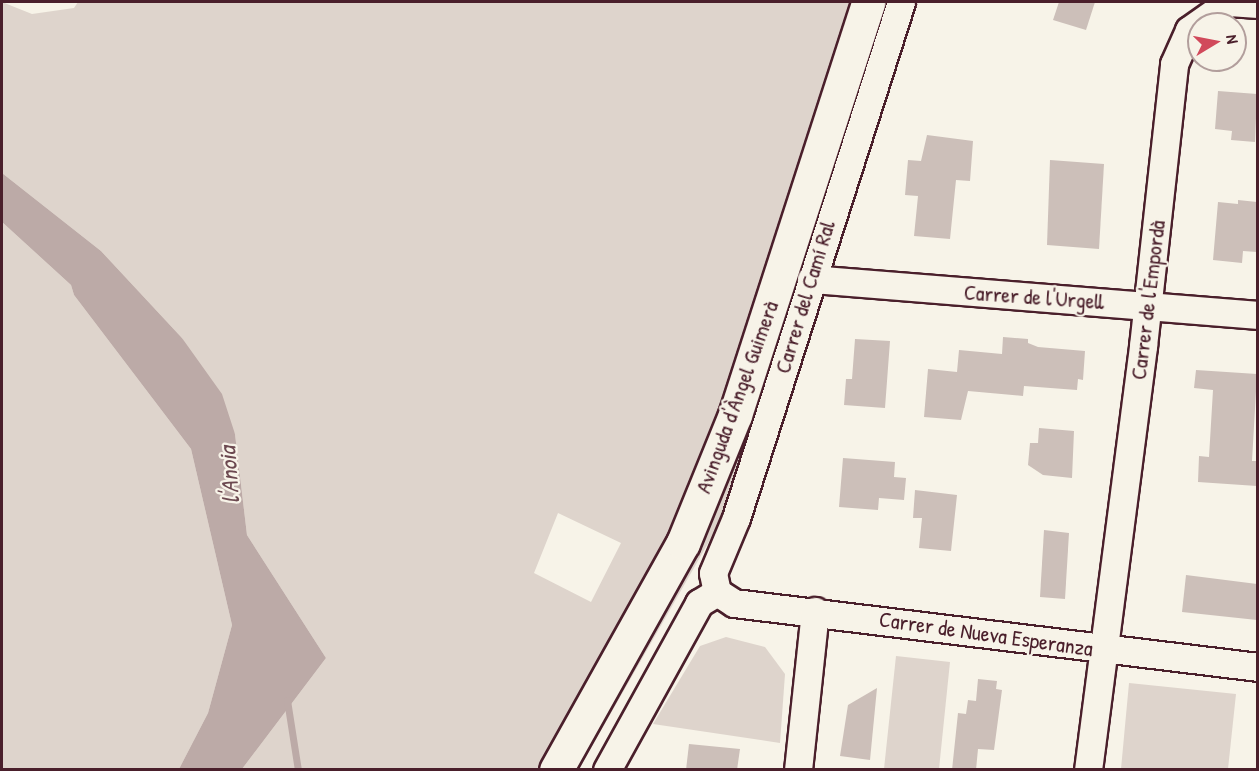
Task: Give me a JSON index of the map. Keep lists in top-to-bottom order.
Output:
{
  "streets": {
    "street": [
      "Carrer del Camí Ral",
      "Carrer de l'Urgell",
      "Carrer de l'Empordà",
      "Avinguda d'Àngel Guimerà",
      "Carrer de Nueva Esperanza"
    ]
  },
  "crossings": [
    ["Carrer del Camí Ral", "Carrer de l'Urgell"],
    ["Carrer del Camí Ral", "Carrer de Nueva Esperanza"],
    ["Carrer de l'Urgell", "Carrer de l'Empordà"],
    ["Carrer de l'Empordà", "Carrer de Nueva Esperanza"]
  ],
  "water": ["l'Anoia"],
  "north": "right"
}
